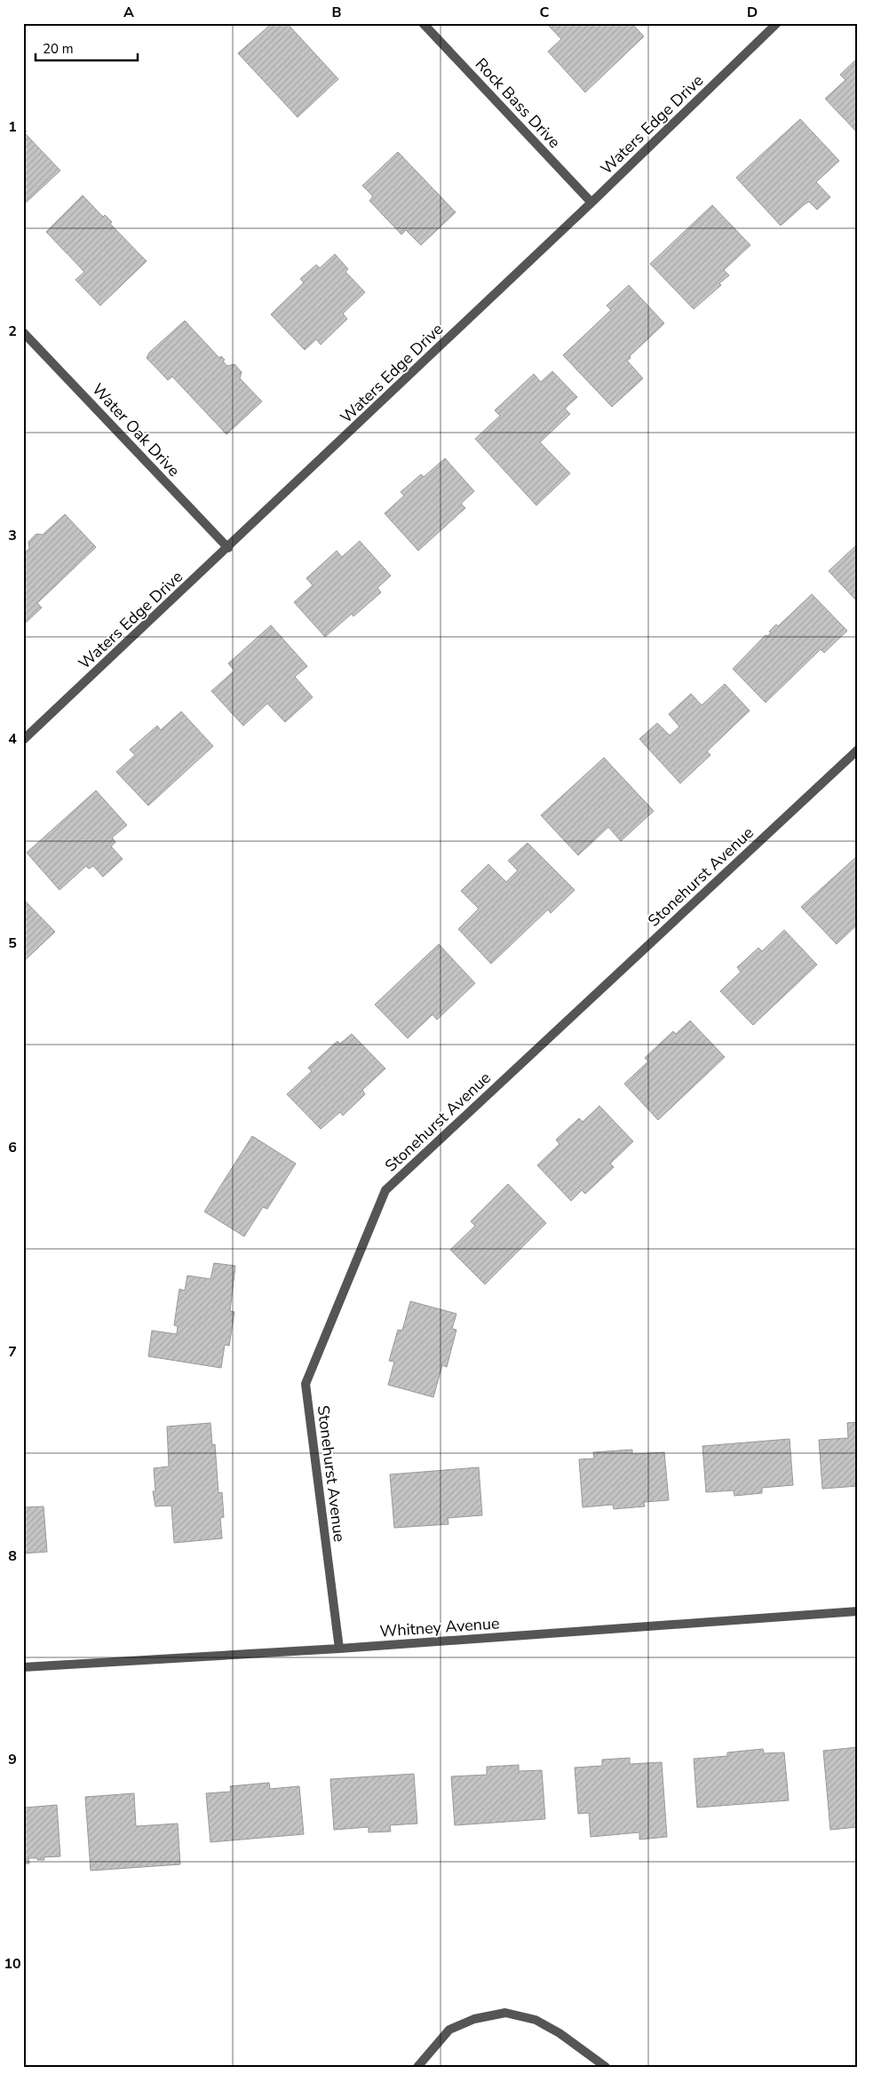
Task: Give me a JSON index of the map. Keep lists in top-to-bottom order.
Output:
{
  "streets": {
    "street": [
      "Rock Bass Drive",
      "Waters Edge Drive",
      "Water Oak Drive",
      "Stonehurst Avenue",
      "Whitney Avenue"
    ]
  },
  "crossings": [
    ["Rock Bass Drive", "Waters Edge Drive"],
    ["Waters Edge Drive", "Water Oak Drive"],
    ["Stonehurst Avenue", "Whitney Avenue"]
  ],
  "scale_bar": "20 m",
  "grid": {
    "columns": [
      "A",
      "B",
      "C",
      "D"
    ],
    "rows": [
      "1",
      "2",
      "3",
      "4",
      "5",
      "6",
      "7",
      "8",
      "9",
      "10"
    ]
  }
}
